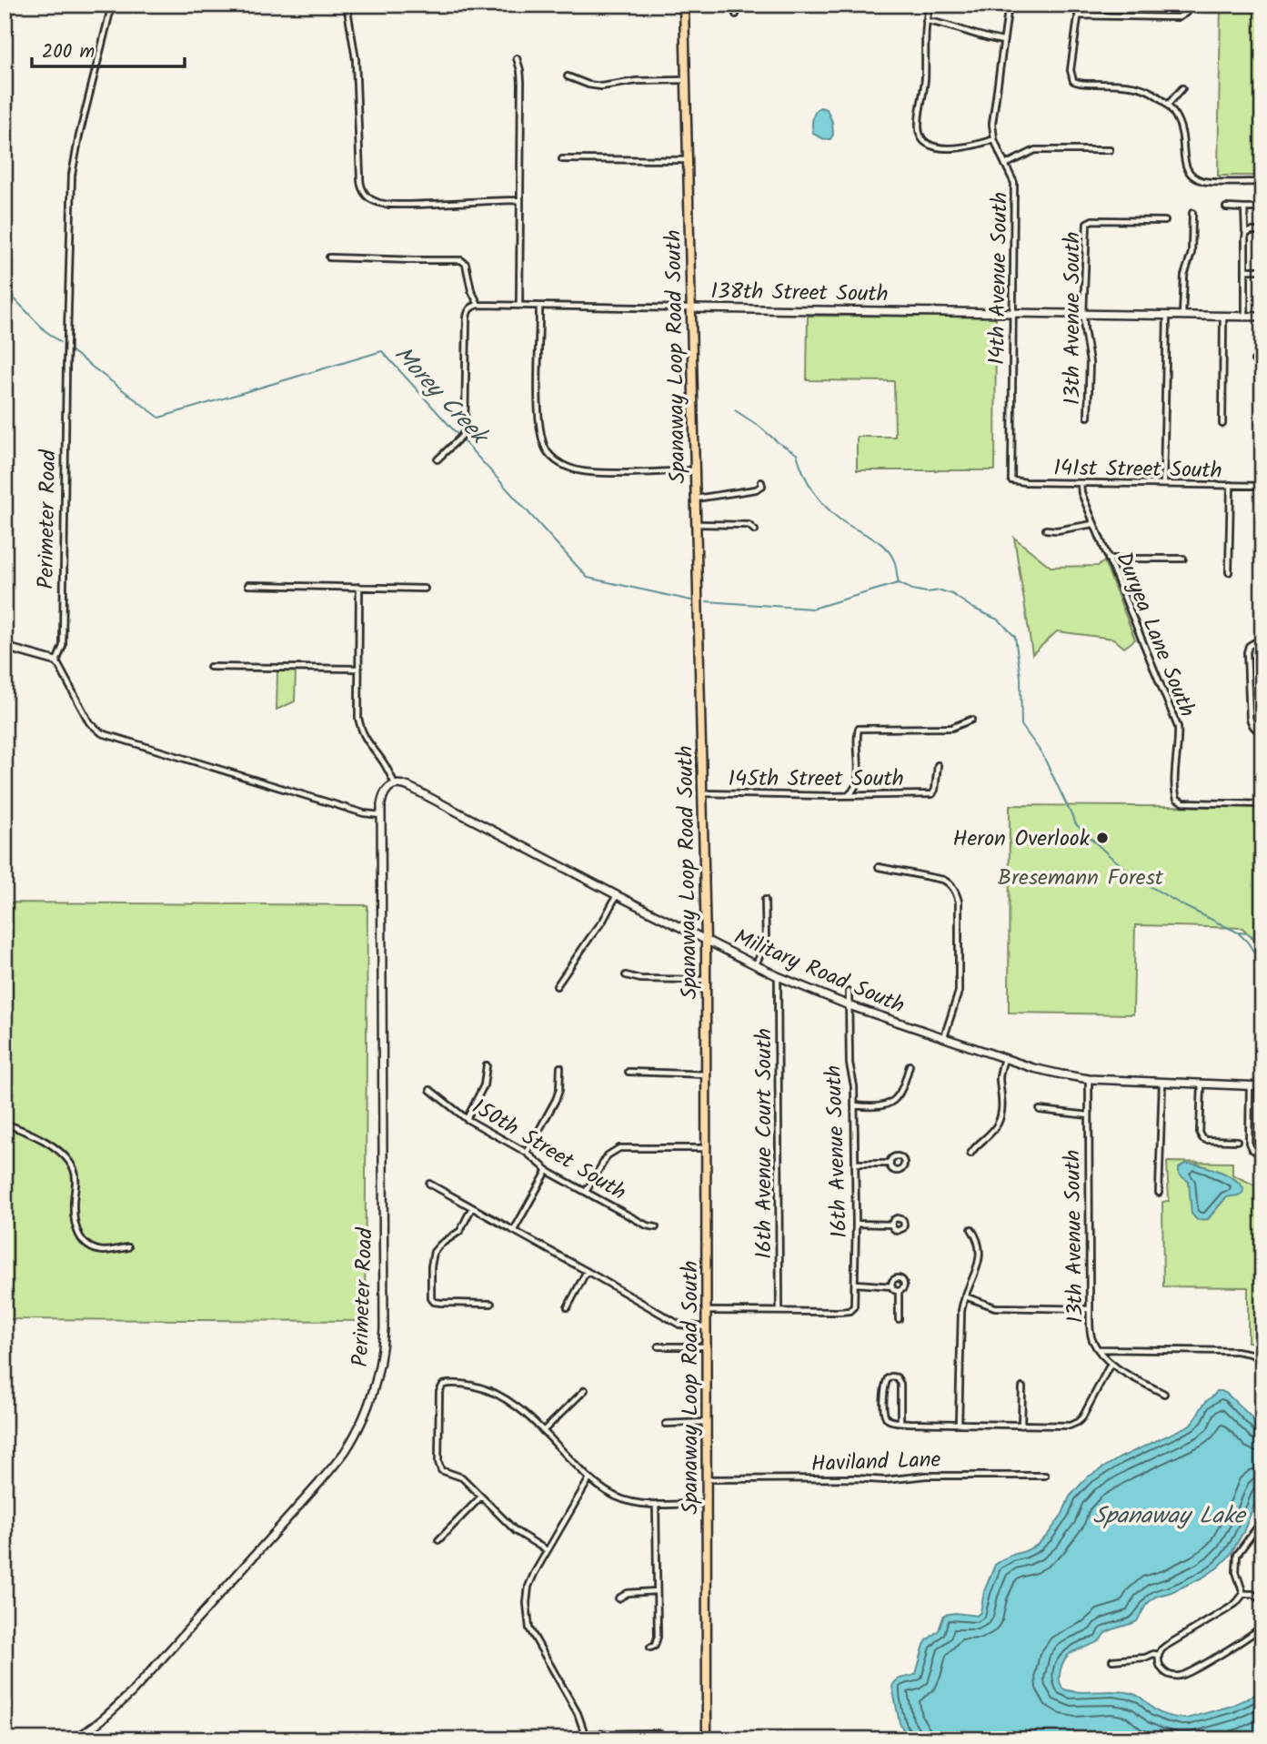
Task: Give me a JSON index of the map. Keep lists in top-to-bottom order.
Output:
{
  "streets": {
    "main road": ["Spanaway Loop Road South"],
    "street": [
      "14th Avenue South",
      "138th Street South",
      "13th Avenue South",
      "141st Street South",
      "Perimeter Road",
      "Duryea Lane South",
      "145th Street South",
      "Military Road South",
      "16th Avenue Court South",
      "150th Street South",
      "16th Avenue South",
      "Haviland Lane"
    ]
  },
  "crossings": [
    ["14th Avenue South", "138th Street South"],
    ["14th Avenue South", "141st Street South"],
    ["138th Street South", "13th Avenue South"],
    ["138th Street South", "Spanaway Loop Road South"],
    ["13th Avenue South", "Military Road South"],
    ["Spanaway Loop Road South", "145th Street South"],
    ["Spanaway Loop Road South", "Military Road South"],
    ["Spanaway Loop Road South", "Haviland Lane"],
    ["141st Street South", "Duryea Lane South"],
    ["Perimeter Road", "Military Road South"],
    ["Military Road South", "16th Avenue Court South"],
    ["Military Road South", "16th Avenue South"],
    ["16th Avenue Court South", "16th Avenue South"]
  ],
  "water": ["Morey Creek", "Spanaway Lake"],
  "parks": ["Bresemann Forest"],
  "places": ["Heron Overlook"],
  "scale_bar": "200 m"
}
